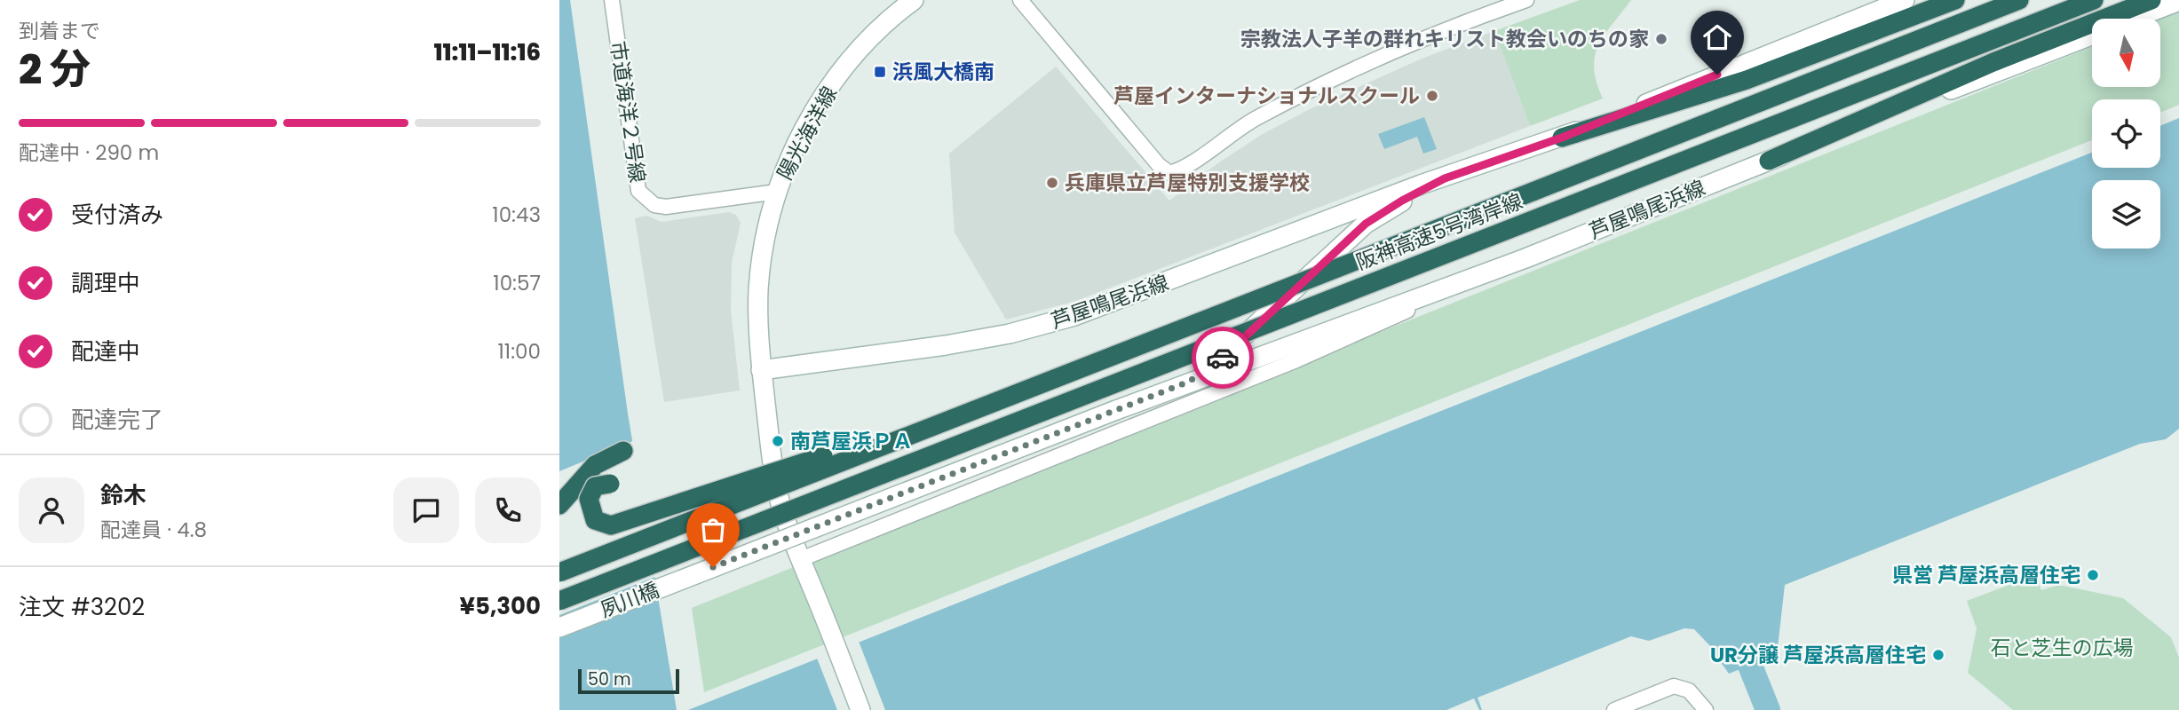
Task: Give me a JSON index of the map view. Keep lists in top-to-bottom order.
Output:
{
  "streets": {
    "highway": ["阪神高速5号湾岸線"],
    "main road": ["陽光海洋線", "芦屋鳴尾浜線", "夙川橋"],
    "street": ["市道海洋２号線"]
  },
  "crossings": [
    ["市道海洋２号線", "陽光海洋線"],
    ["陽光海洋線", "芦屋鳴尾浜線"],
    ["芦屋鳴尾浜線", "夙川橋"]
  ],
  "parks": ["石と芝生の広場"],
  "places": {
    "other": [
      "宗教法人子羊の群れキリスト教会いのちの家",
      "芦屋インターナショナルスクール",
      "兵庫県立芦屋特別支援学校",
      "南芦屋浜ＰＡ",
      "県営 芦屋浜高層住宅",
      "UR分譲 芦屋浜高層住宅"
    ],
    "transit": ["浜風大橋南"]
  },
  "scale_bar": "50 m",
  "north": "bottom",
  "page": {
    "heading": ["2 分", "到着まで", "11:11–11:16"],
    "panel": [
      "鈴木",
      "配達員 · 4.8",
      "注文 #3202",
      "¥5,300"
    ],
    "bar": "配達中 · 290 m",
    "list": [
      ["受付済み", "10:43"],
      ["調理中", "10:57"],
      ["配達中", "11:00"],
      "配達完了"
    ],
    "scale": "50 m"
  }
}
